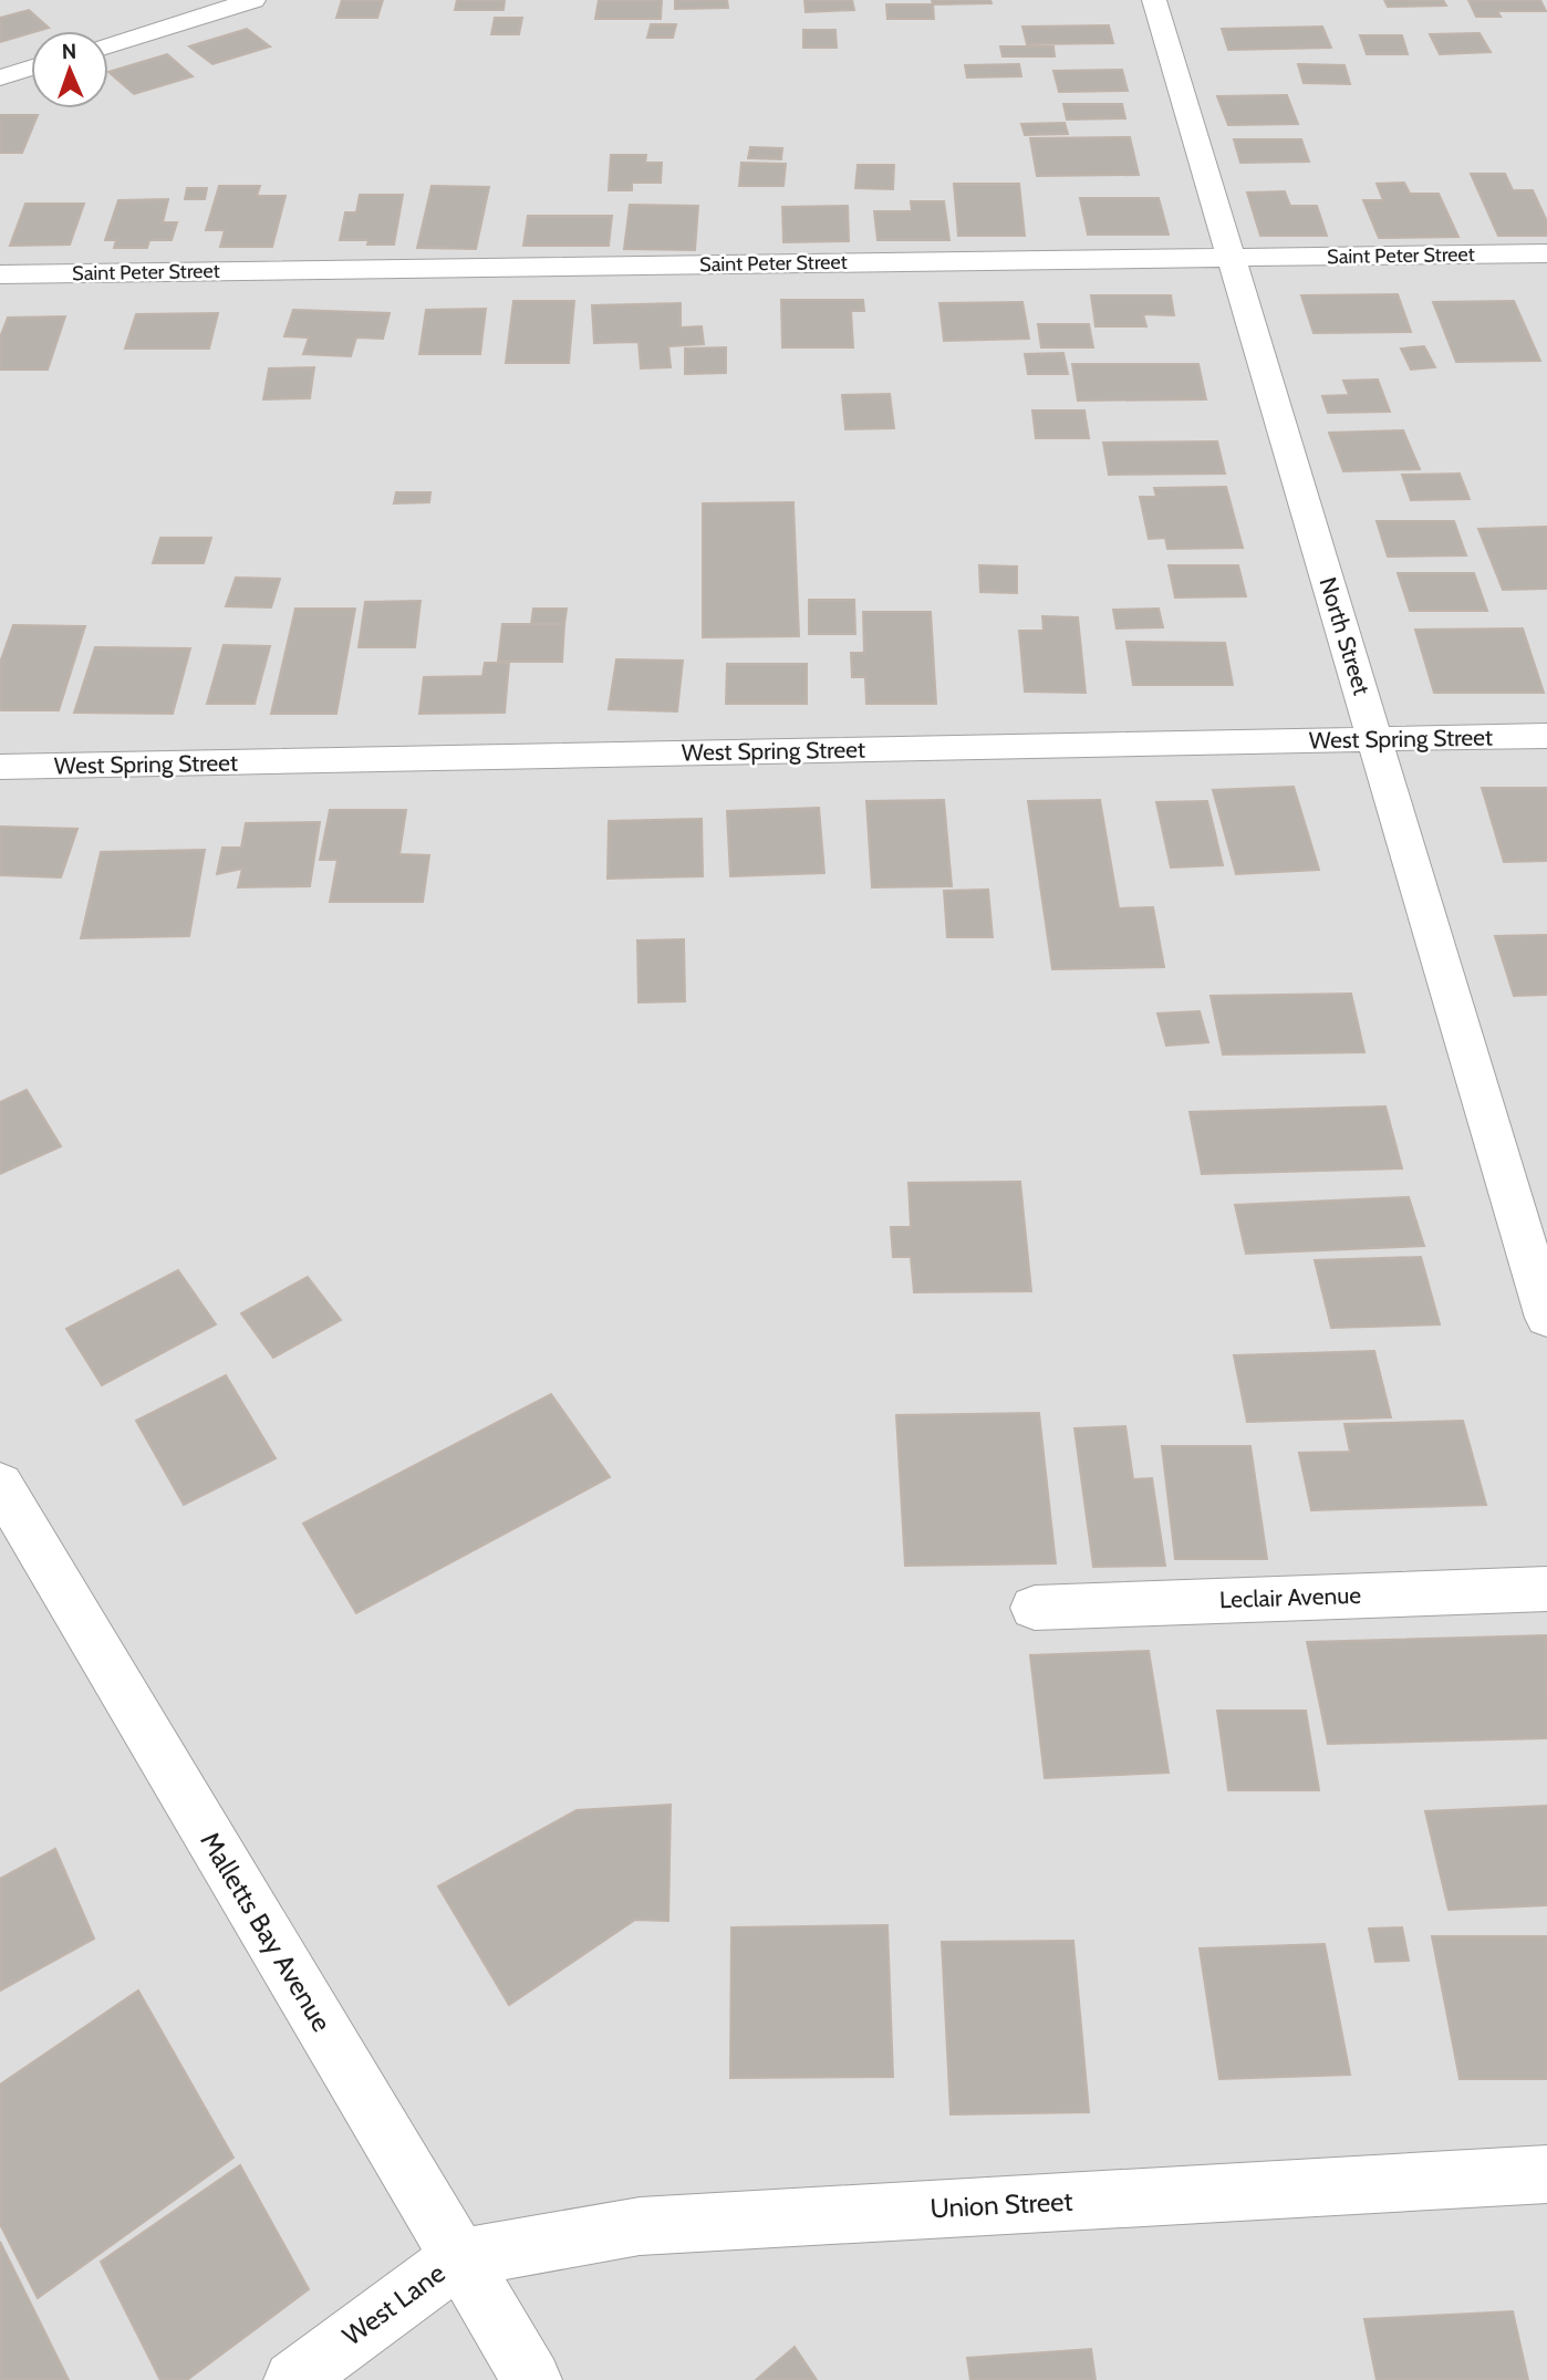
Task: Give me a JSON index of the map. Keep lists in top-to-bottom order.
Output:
{
  "streets": {
    "street": [
      "Saint Peter Street",
      "North Street",
      "West Spring Street",
      "Leclair Avenue",
      "Malletts Bay Avenue",
      "Union Street",
      "West Lane"
    ]
  },
  "crossings": [
    ["Saint Peter Street", "North Street"],
    ["North Street", "West Spring Street"],
    ["Malletts Bay Avenue", "Union Street"],
    ["Malletts Bay Avenue", "West Lane"],
    ["Union Street", "West Lane"]
  ],
  "north": "top"
}
